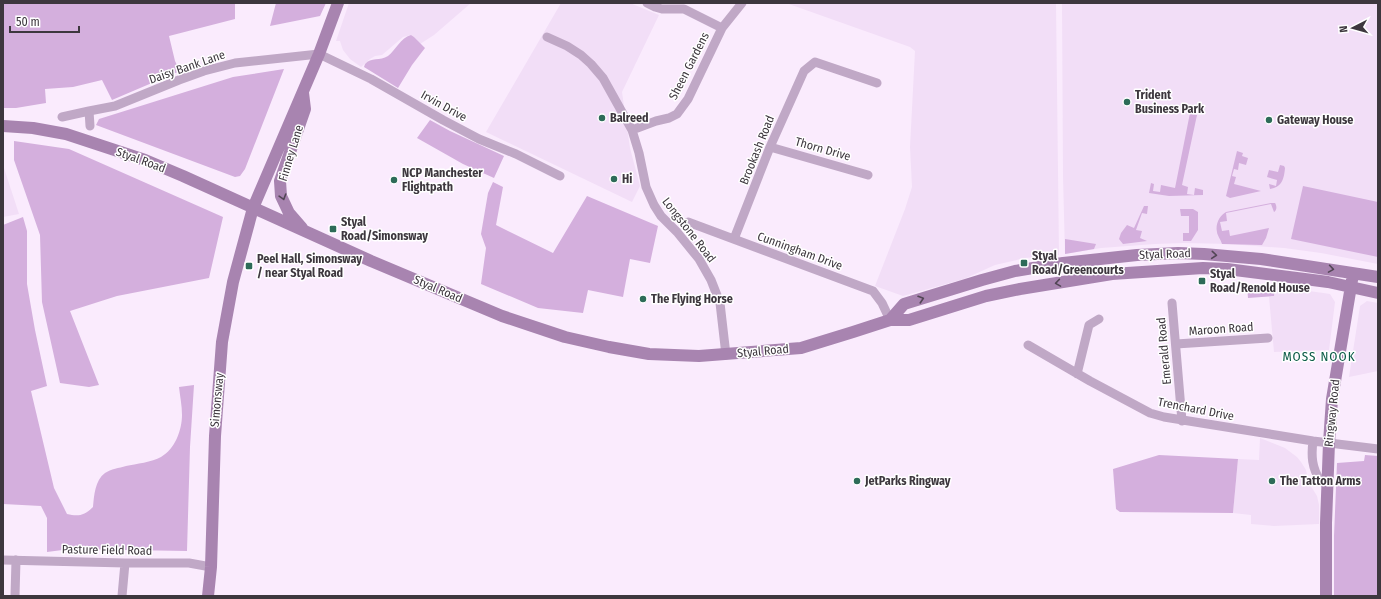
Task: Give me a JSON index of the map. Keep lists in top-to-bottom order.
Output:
{
  "streets": {
    "main road": [
      "Finney Lane",
      "Styal Road",
      "Simonsway",
      "Ringway Road"
    ],
    "street": [
      "Sheen Gardens",
      "Daisy Bank Lane",
      "Irvin Drive",
      "Thorn Drive",
      "Brookash Road",
      "Longstone Road",
      "Cunningham Drive",
      "Maroon Road",
      "Emerald Road",
      "Trenchard Drive",
      "Pasture Field Road"
    ]
  },
  "crossings": [
    ["Sheen Gardens", "Longstone Road"],
    ["Daisy Bank Lane", "Irvin Drive"],
    ["Daisy Bank Lane", "Finney Lane"],
    ["Irvin Drive", "Finney Lane"],
    ["Thorn Drive", "Brookash Road"],
    ["Brookash Road", "Cunningham Drive"],
    ["Finney Lane", "Styal Road"],
    ["Finney Lane", "Simonsway"],
    ["Styal Road", "Longstone Road"],
    ["Styal Road", "Cunningham Drive"],
    ["Styal Road", "Simonsway"],
    ["Styal Road", "Ringway Road"],
    ["Maroon Road", "Emerald Road"],
    ["Emerald Road", "Trenchard Drive"],
    ["Simonsway", "Pasture Field Road"],
    ["Trenchard Drive", "Ringway Road"]
  ],
  "districts": ["MOSS NOOK"],
  "places": {
    "other": [
      "Trident Business Park",
      "Balreed",
      "Gateway House",
      "Hi",
      "NCP Manchester Flightpath",
      "The Flying Horse",
      "JetParks Ringway",
      "The Tatton Arms"
    ],
    "transit": [
      "Styal Road/Simonsway",
      "Styal Road/Greencourts",
      "Peel Hall, Simonsway / near Styal Road",
      "Styal Road/Renold House"
    ]
  },
  "scale_bar": "50 m",
  "north": "left"
}
